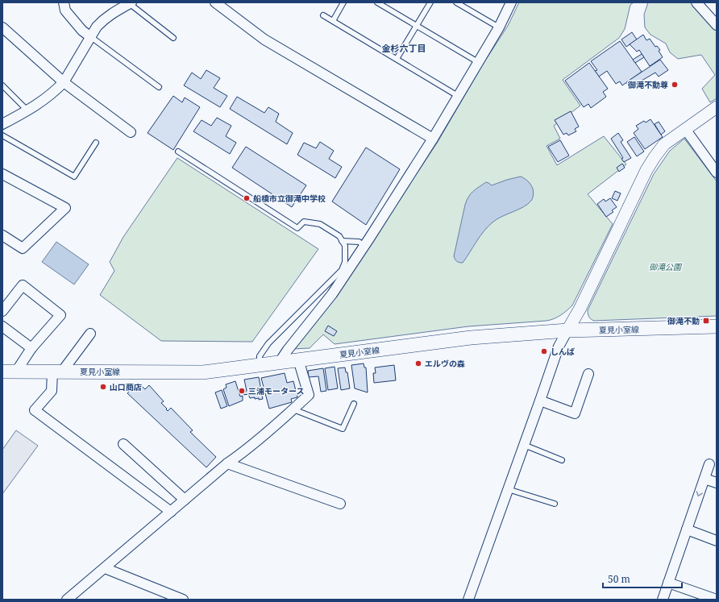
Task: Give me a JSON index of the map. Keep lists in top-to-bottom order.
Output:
{
  "streets": {
    "main road": ["夏見小室線"]
  },
  "districts": ["金杉六丁目"],
  "parks": ["御滝公園"],
  "places": {
    "other": [
      "御滝不動尊",
      "船橋市立御滝中学校",
      "しんば",
      "エルヴの森",
      "山口商店",
      "三浦モータース"
    ],
    "transit": ["御滝不動"]
  },
  "scale_bar": "50 m"
}
